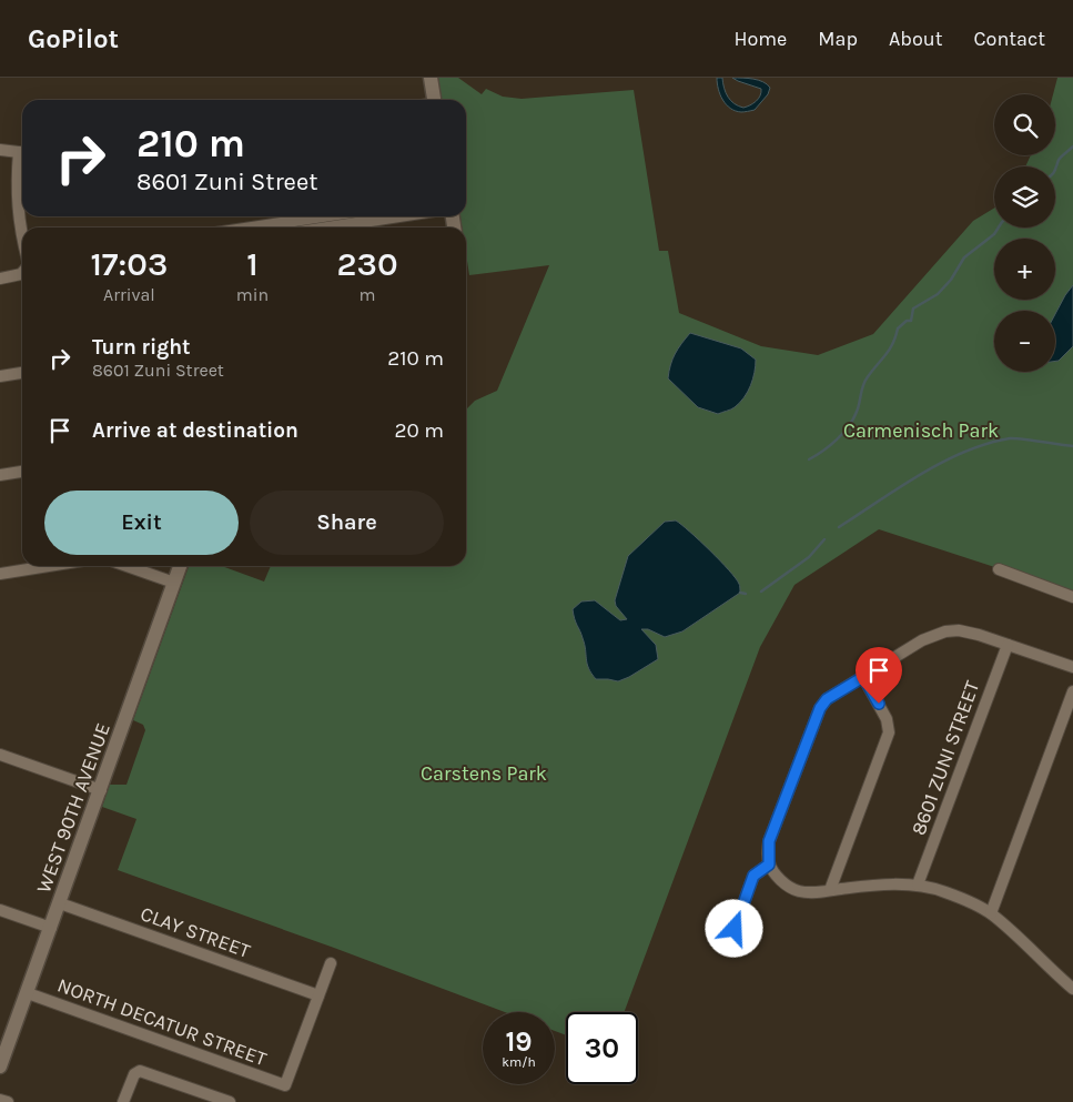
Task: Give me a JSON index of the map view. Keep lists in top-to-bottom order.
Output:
{
  "streets": {
    "street": [
      "8601 ZUNI STREET",
      "WEST 90TH AVENUE",
      "CLAY STREET",
      "NORTH DECATUR STREET"
    ]
  },
  "crossings": [
    ["WEST 90TH AVENUE", "CLAY STREET"],
    ["WEST 90TH AVENUE", "NORTH DECATUR STREET"],
    ["CLAY STREET", "NORTH DECATUR STREET"]
  ],
  "parks": ["Carmenisch Park", "Carstens Park"],
  "page": {
    "header": "GoPilot",
    "nav": [
      "Home",
      "Map",
      "About",
      "Contact"
    ],
    "map_buttons": ["+", "−"],
    "turn": ["210 m", "8601 Zuni Street"],
    "eta": [
      "17:03",
      "Arrival",
      "1",
      "min",
      "230",
      "m"
    ],
    "list": [
      {
        "name": "Turn right",
        "note": "8601 Zuni Street",
        "value": "210 m"
      },
      {
        "name": "Arrive at destination",
        "value": "20 m"
      }
    ],
    "buttons": ["Exit", "Share"],
    "speed": "19 km/h",
    "limit": "30"
  }
}
